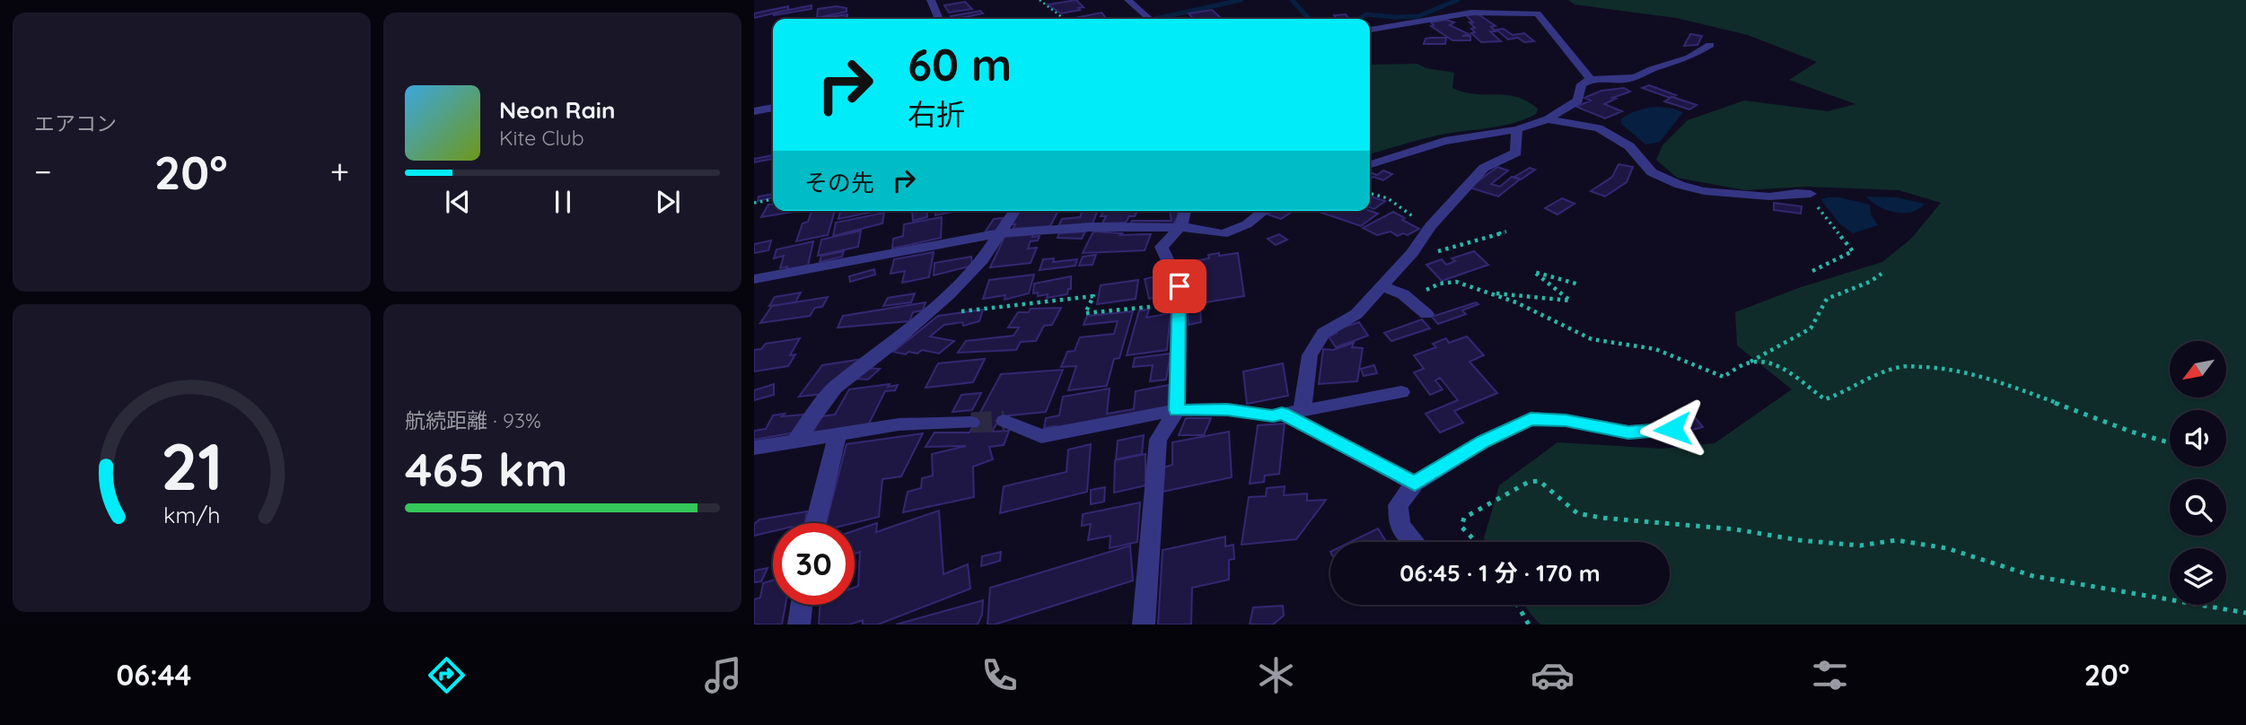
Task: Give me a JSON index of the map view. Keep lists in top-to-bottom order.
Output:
{
  "north": "bottom left",
  "page": {
    "tile": [
      "エアコン",
      ["航続距離 · 93%", "465 km"]
    ],
    "turn": ["60 m", "右折"],
    "song": ["Neon Rain", "Kite Club"],
    "heat": ["−", "20°", "+"],
    "then": "その先",
    "limit": "30",
    "trip": "06:45 · 1 分 · 170 m",
    "tabs": ["06:44", "20°"],
    "gauge": ["21", "km/h"]
  }
}
